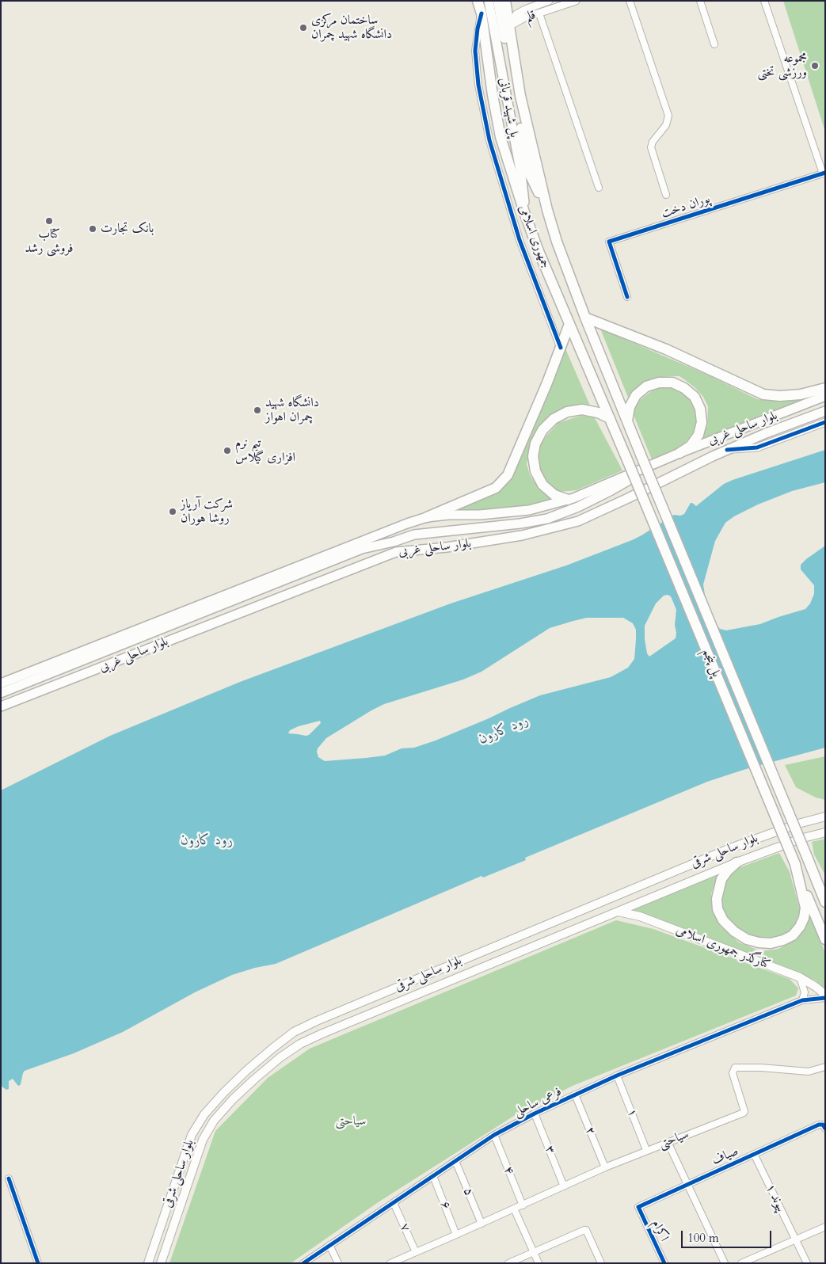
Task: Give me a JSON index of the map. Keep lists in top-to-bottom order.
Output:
{
  "streets": {
    "highway": ["پل شهید قربانی", "جمهوری اسلامی", "پل پنجم"],
    "main road": ["بلوار ساحلی غربی", "بلوار ساحلی شرقی", "کنارگذر جمهوری اسلامی"],
    "street": [
      "قلم",
      "پوران دخت",
      "فرعی ساحلی",
      "۱",
      "۲",
      "سیاحتی",
      "۳",
      "صیاف",
      "۴",
      "۵",
      "پیوند ۱",
      "۶",
      "۷",
      "اکرام"
    ]
  },
  "crossings": [
    ["قلم", "جمهوری اسلامی"],
    ["پل شهید قربانی", "جمهوری اسلامی"],
    ["جمهوری اسلامی", "پل پنجم"],
    ["بلوار ساحلی شرقی", "کنارگذر جمهوری اسلامی"],
    ["فرعی ساحلی", "۱"],
    ["فرعی ساحلی", "۲"],
    ["فرعی ساحلی", "۳"],
    ["فرعی ساحلی", "۴"],
    ["فرعی ساحلی", "۵"],
    ["فرعی ساحلی", "۶"],
    ["فرعی ساحلی", "۷"],
    ["۱", "سیاحتی"],
    ["۲", "سیاحتی"],
    ["سیاحتی", "۳"],
    ["سیاحتی", "۴"],
    ["سیاحتی", "۵"],
    ["سیاحتی", "۶"],
    ["سیاحتی", "۷"],
    ["صیاف", "پیوند ۱"],
    ["صیاف", "اکرام"]
  ],
  "water": ["رود کارون"],
  "parks": ["سیاحتی"],
  "places": [
    "ساختمان مرکزی دانشگاه شهید چمران",
    "مجموعه ورزشی تختی",
    "کتاب فروشی رشد",
    "بانک تجارت",
    "دانشگاه شهید چمران اهواز",
    "تیم نرم افزاری گیلاس",
    "شرکت آریاز روشا هوران"
  ],
  "scale_bar": "100 m"
}
